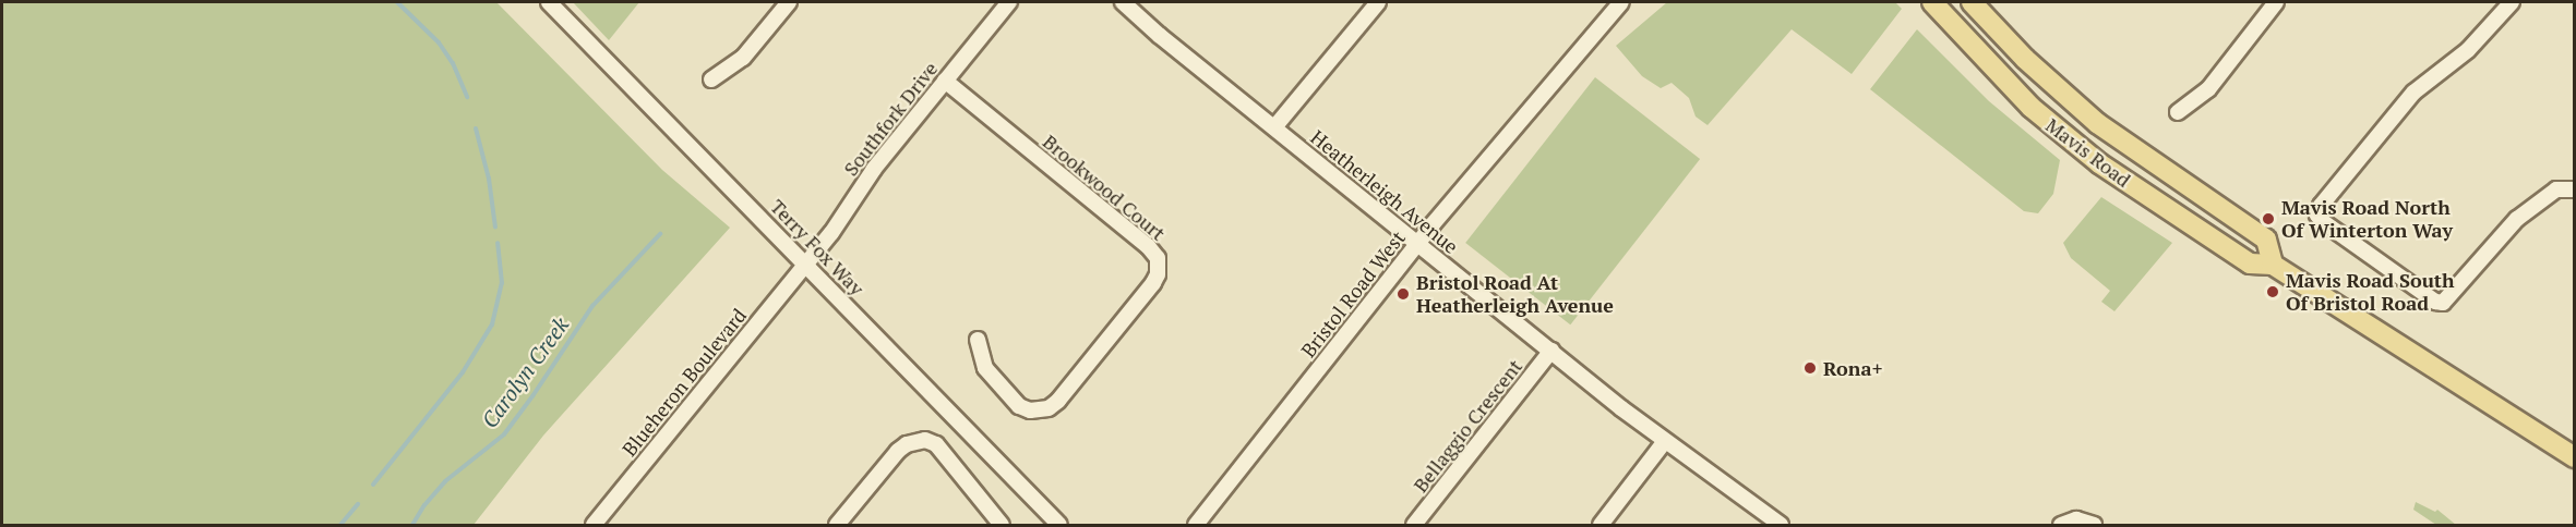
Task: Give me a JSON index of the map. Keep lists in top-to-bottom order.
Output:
{
  "streets": {
    "main road": ["Mavis Road"],
    "street": [
      "Southfork Drive",
      "Brookwood Court",
      "Heatherleigh Avenue",
      "Terry Fox Way",
      "Bristol Road West",
      "Blueheron Boulevard",
      "Bellaggio Crescent"
    ]
  },
  "crossings": [
    ["Southfork Drive", "Brookwood Court"],
    ["Southfork Drive", "Terry Fox Way"],
    ["Southfork Drive", "Blueheron Boulevard"],
    ["Heatherleigh Avenue", "Bristol Road West"],
    ["Heatherleigh Avenue", "Bellaggio Crescent"],
    ["Terry Fox Way", "Blueheron Boulevard"]
  ],
  "water": ["Carolyn Creek"],
  "places": [
    "Mavis Road North Of Winterton Way",
    "Mavis Road South Of Bristol Road",
    "Bristol Road At Heatherleigh Avenue",
    "Rona+"
  ]
}
